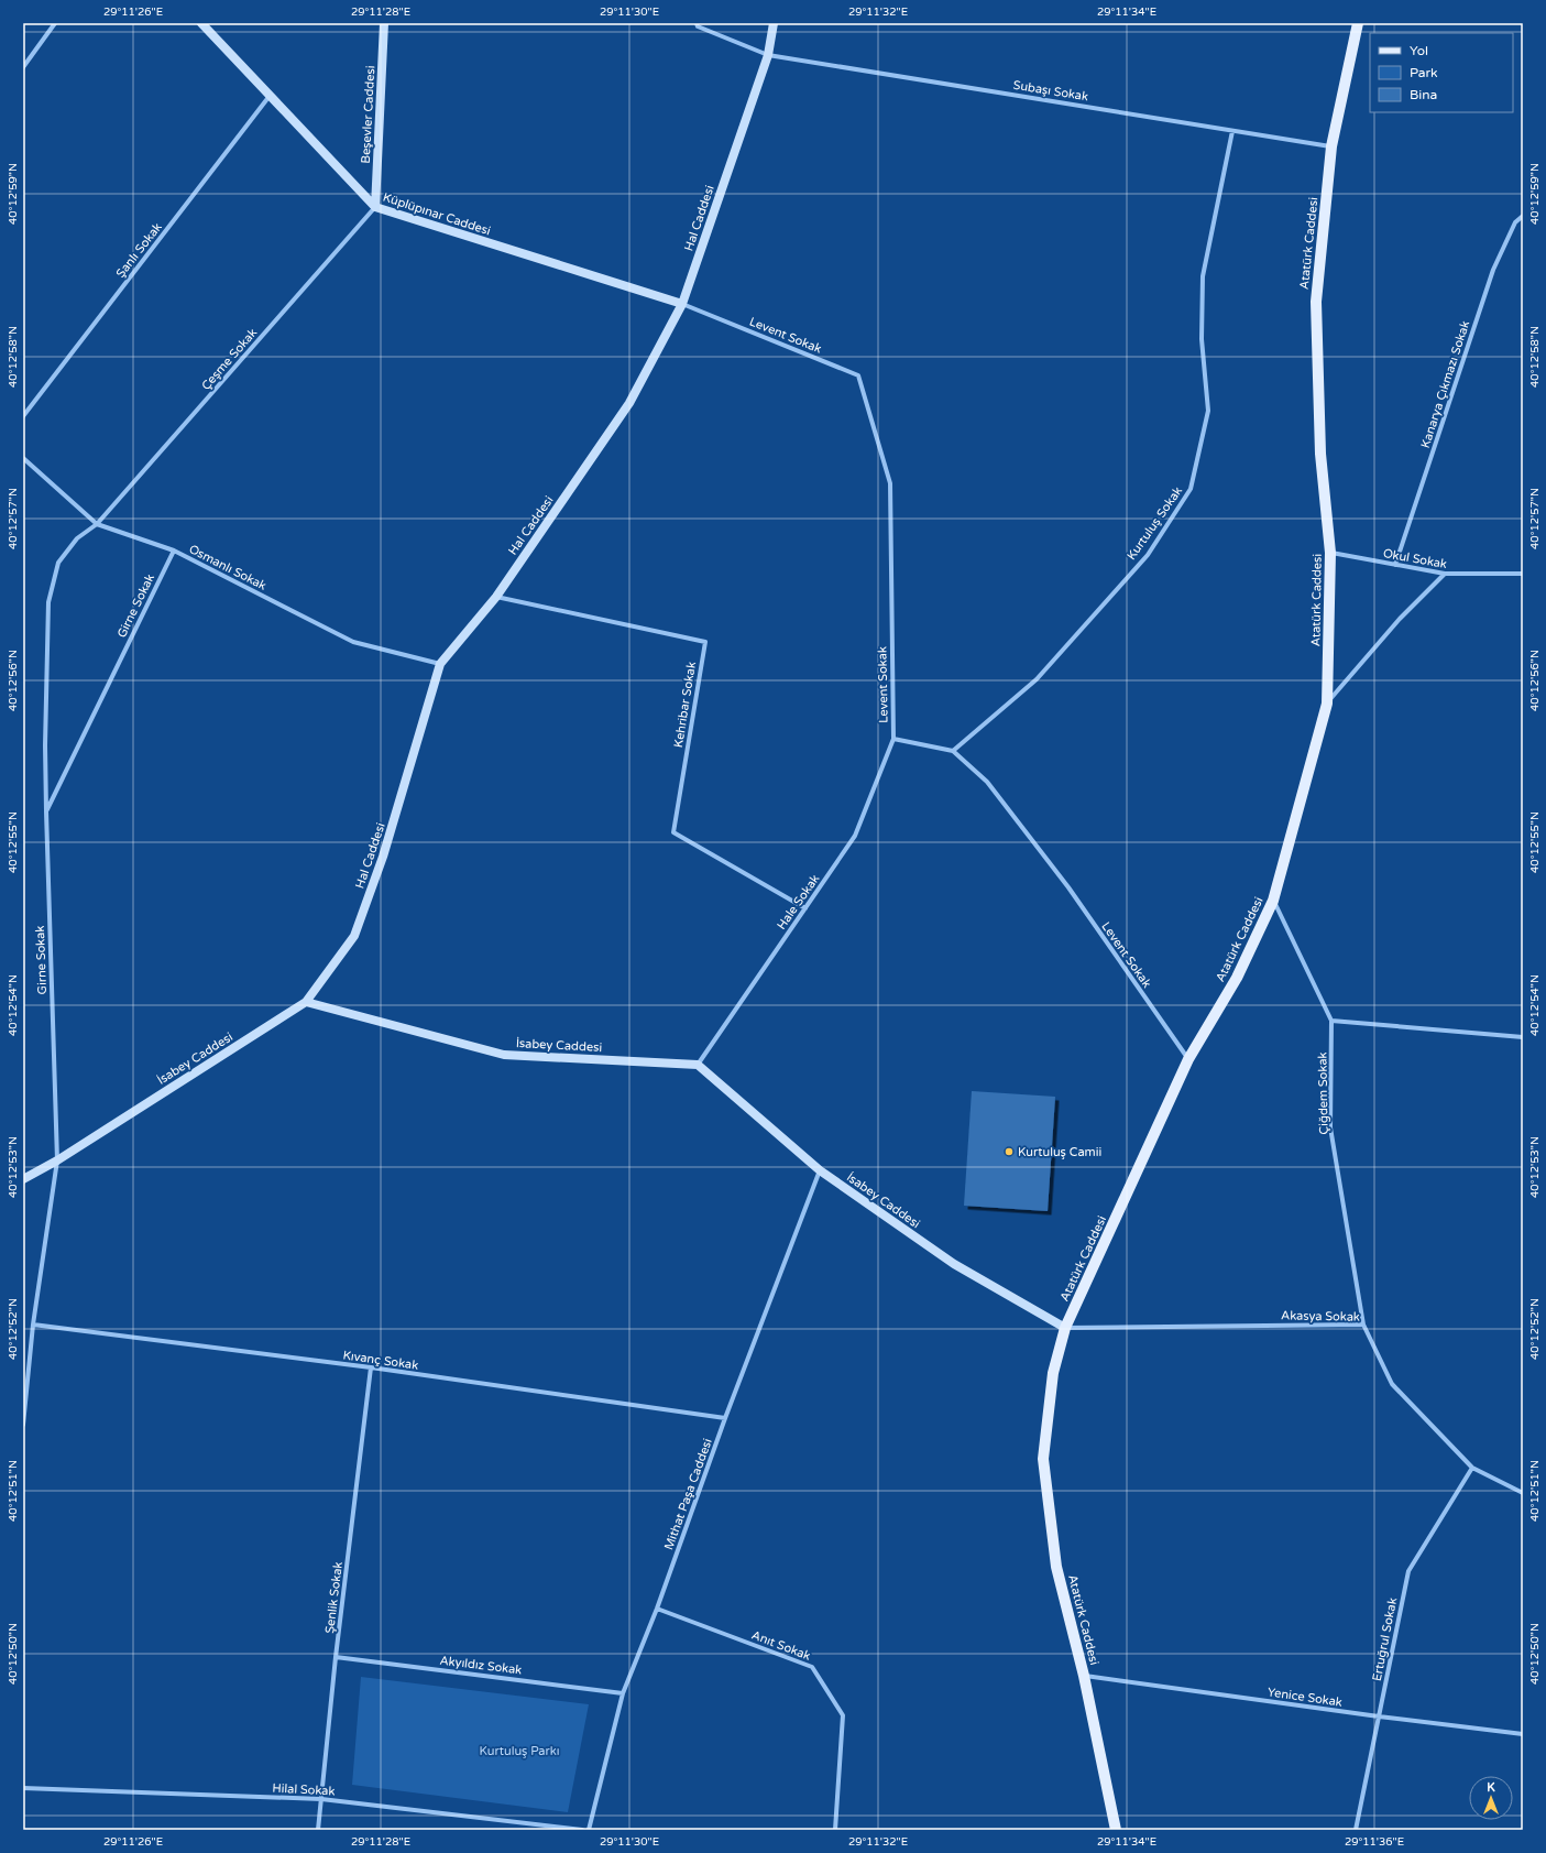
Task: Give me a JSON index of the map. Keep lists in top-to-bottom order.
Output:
{
  "streets": {
    "main road": ["Atatürk Caddesi"],
    "street": [
      "Subaşı Sokak",
      "Beşevler Caddesi",
      "Küplüpınar Caddesi",
      "Hal Caddesi",
      "Şanlı Sokak",
      "Levent Sokak",
      "Çeşme Sokak",
      "Kanarya Çıkmazı Sokak",
      "Kurtuluş Sokak",
      "Okul Sokak",
      "Osmanlı Sokak",
      "Girne Sokak",
      "Kehribar Sokak",
      "Hale Sokak",
      "İsabey Caddesi",
      "Çiğdem Sokak",
      "Akasya Sokak",
      "Kıvanç Sokak",
      "Mithat Paşa Caddesi",
      "Şenlik Sokak",
      "Ertuğrul Sokak",
      "Anıt Sokak",
      "Akyıldız Sokak",
      "Yenice Sokak",
      "Hilal Sokak"
    ]
  },
  "crossings": [
    ["Subaşı Sokak", "Hal Caddesi"],
    ["Subaşı Sokak", "Atatürk Caddesi"],
    ["Subaşı Sokak", "Kurtuluş Sokak"],
    ["Beşevler Caddesi", "Küplüpınar Caddesi"],
    ["Beşevler Caddesi", "Çeşme Sokak"],
    ["Küplüpınar Caddesi", "Hal Caddesi"],
    ["Küplüpınar Caddesi", "Şanlı Sokak"],
    ["Küplüpınar Caddesi", "Levent Sokak"],
    ["Küplüpınar Caddesi", "Çeşme Sokak"],
    ["Hal Caddesi", "Levent Sokak"],
    ["Hal Caddesi", "Osmanlı Sokak"],
    ["Hal Caddesi", "Kehribar Sokak"],
    ["Hal Caddesi", "İsabey Caddesi"],
    ["Atatürk Caddesi", "Levent Sokak"],
    ["Atatürk Caddesi", "Okul Sokak"],
    ["Atatürk Caddesi", "İsabey Caddesi"],
    ["Atatürk Caddesi", "Çiğdem Sokak"],
    ["Atatürk Caddesi", "Akasya Sokak"],
    ["Atatürk Caddesi", "Yenice Sokak"],
    ["Levent Sokak", "Kurtuluş Sokak"],
    ["Levent Sokak", "Hale Sokak"],
    ["Çeşme Sokak", "Osmanlı Sokak"],
    ["Çeşme Sokak", "Girne Sokak"],
    ["Kanarya Çıkmazı Sokak", "Okul Sokak"],
    ["Osmanlı Sokak", "Girne Sokak"],
    ["Girne Sokak", "İsabey Caddesi"],
    ["Girne Sokak", "Kıvanç Sokak"],
    ["Kehribar Sokak", "Hale Sokak"],
    ["Hale Sokak", "İsabey Caddesi"],
    ["İsabey Caddesi", "Akasya Sokak"],
    ["İsabey Caddesi", "Mithat Paşa Caddesi"],
    ["Çiğdem Sokak", "Akasya Sokak"],
    ["Akasya Sokak", "Ertuğrul Sokak"],
    ["Kıvanç Sokak", "Mithat Paşa Caddesi"],
    ["Kıvanç Sokak", "Şenlik Sokak"],
    ["Mithat Paşa Caddesi", "Anıt Sokak"],
    ["Mithat Paşa Caddesi", "Akyıldız Sokak"],
    ["Şenlik Sokak", "Akyıldız Sokak"],
    ["Şenlik Sokak", "Hilal Sokak"],
    ["Ertuğrul Sokak", "Yenice Sokak"]
  ],
  "parks": ["Kurtuluş Parkı"],
  "places": ["Kurtuluş Camii"],
  "legend": ["Yol", "Park", "Bina"],
  "north": "top",
  "coordinates": [
    "29°11'26\"E",
    "29°11'28\"E",
    "29°11'30\"E",
    "29°11'32\"E",
    "29°11'34\"E",
    "40°12'59\"N",
    "40°12'58\"N",
    "40°12'57\"N",
    "40°12'56\"N",
    "40°12'55\"N",
    "40°12'54\"N",
    "40°12'53\"N",
    "40°12'52\"N",
    "40°12'51\"N",
    "40°12'50\"N",
    "29°11'36\"E"
  ]
}
